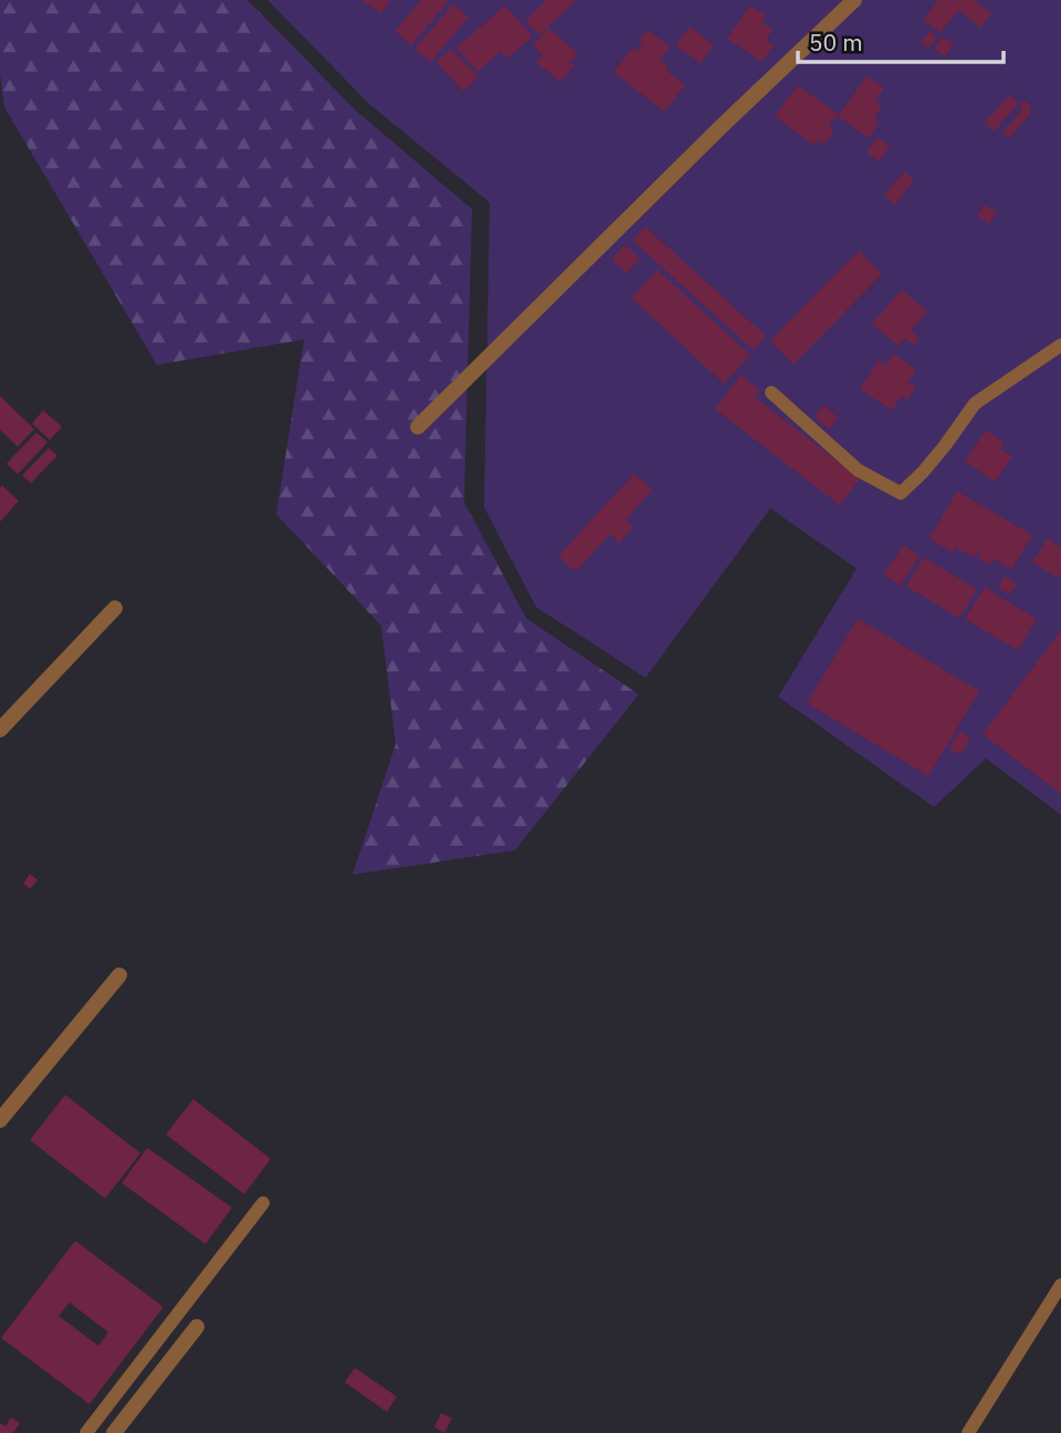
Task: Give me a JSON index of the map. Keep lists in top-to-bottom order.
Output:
{
  "scale_bar": "50 m"
}
